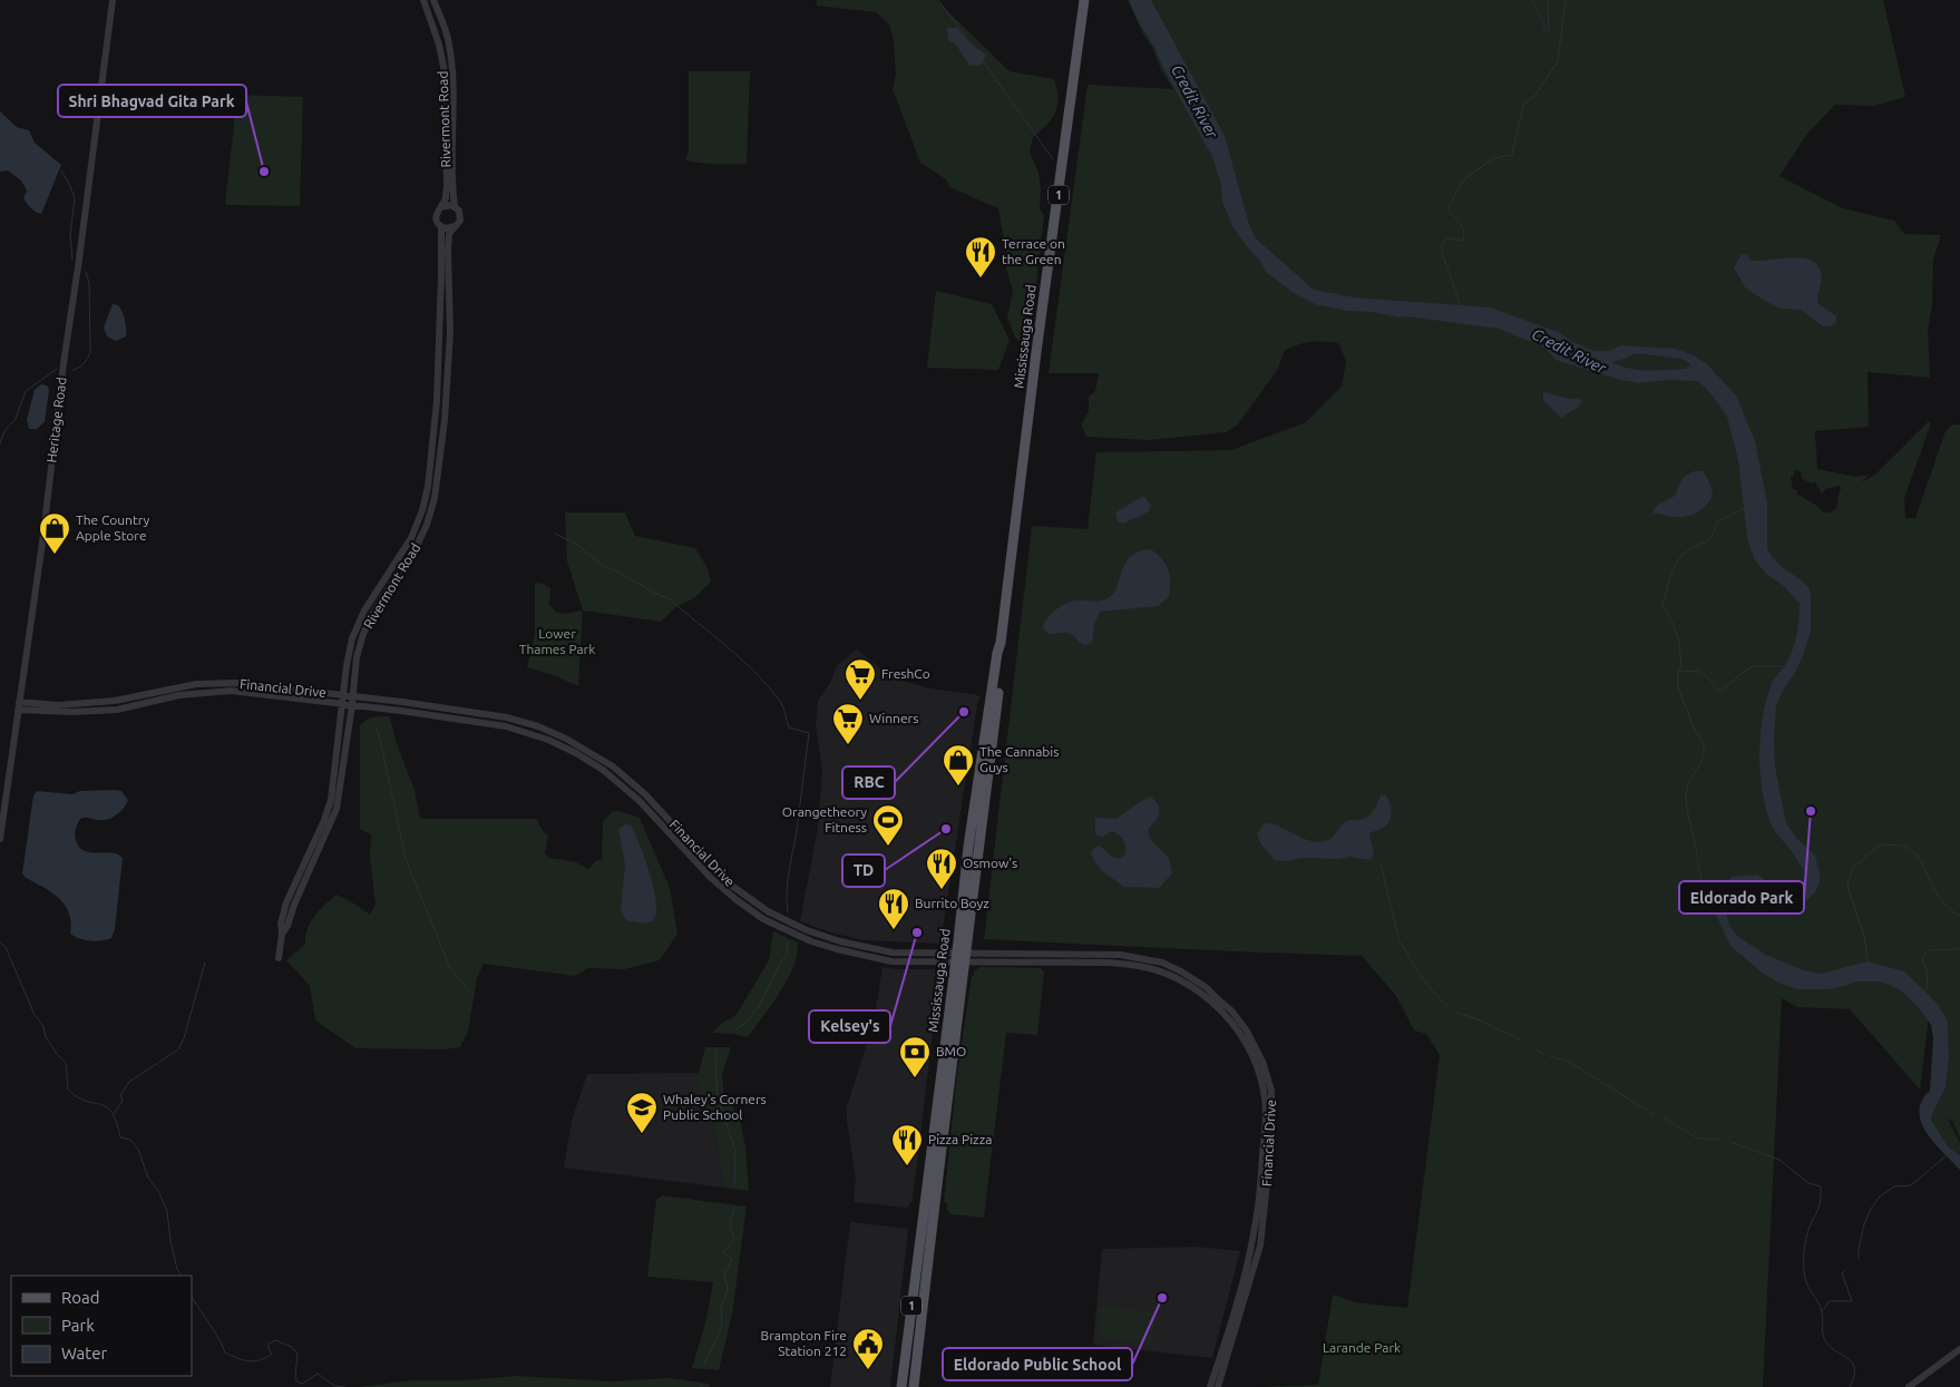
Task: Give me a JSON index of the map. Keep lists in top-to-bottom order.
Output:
{
  "streets": {
    "main road": ["1", "Mississauga Road"],
    "street": ["Rivermont Road", "Heritage Road", "Financial Drive"]
  },
  "crossings": [
    ["Rivermont Road", "Financial Drive"],
    ["Mississauga Road", "Financial Drive"],
    ["Heritage Road", "Financial Drive"]
  ],
  "water": ["Credit River"],
  "parks": ["Lower Thames Park", "Larande Park"],
  "places": {
    "other": [
      "Shri Bhagvad Gita Park",
      "RBC",
      "Eldorado Park",
      "TD",
      "Kelsey's",
      "Eldorado Public School"
    ],
    "restaurant": [
      "Terrace on the Green",
      "Osmow's",
      "Burrito Boyz",
      "Pizza Pizza"
    ],
    "shop": ["The Country Apple Store", "The Cannabis Guys"],
    "supermarket": ["FreshCo", "Winners"],
    "sports": ["Orangetheory Fitness"],
    "bank": ["BMO"],
    "school or university": ["Whaley's Corners Public School"],
    "public building": ["Brampton Fire Station 212"]
  },
  "legend": ["Road", "Park", "Water"]
}
